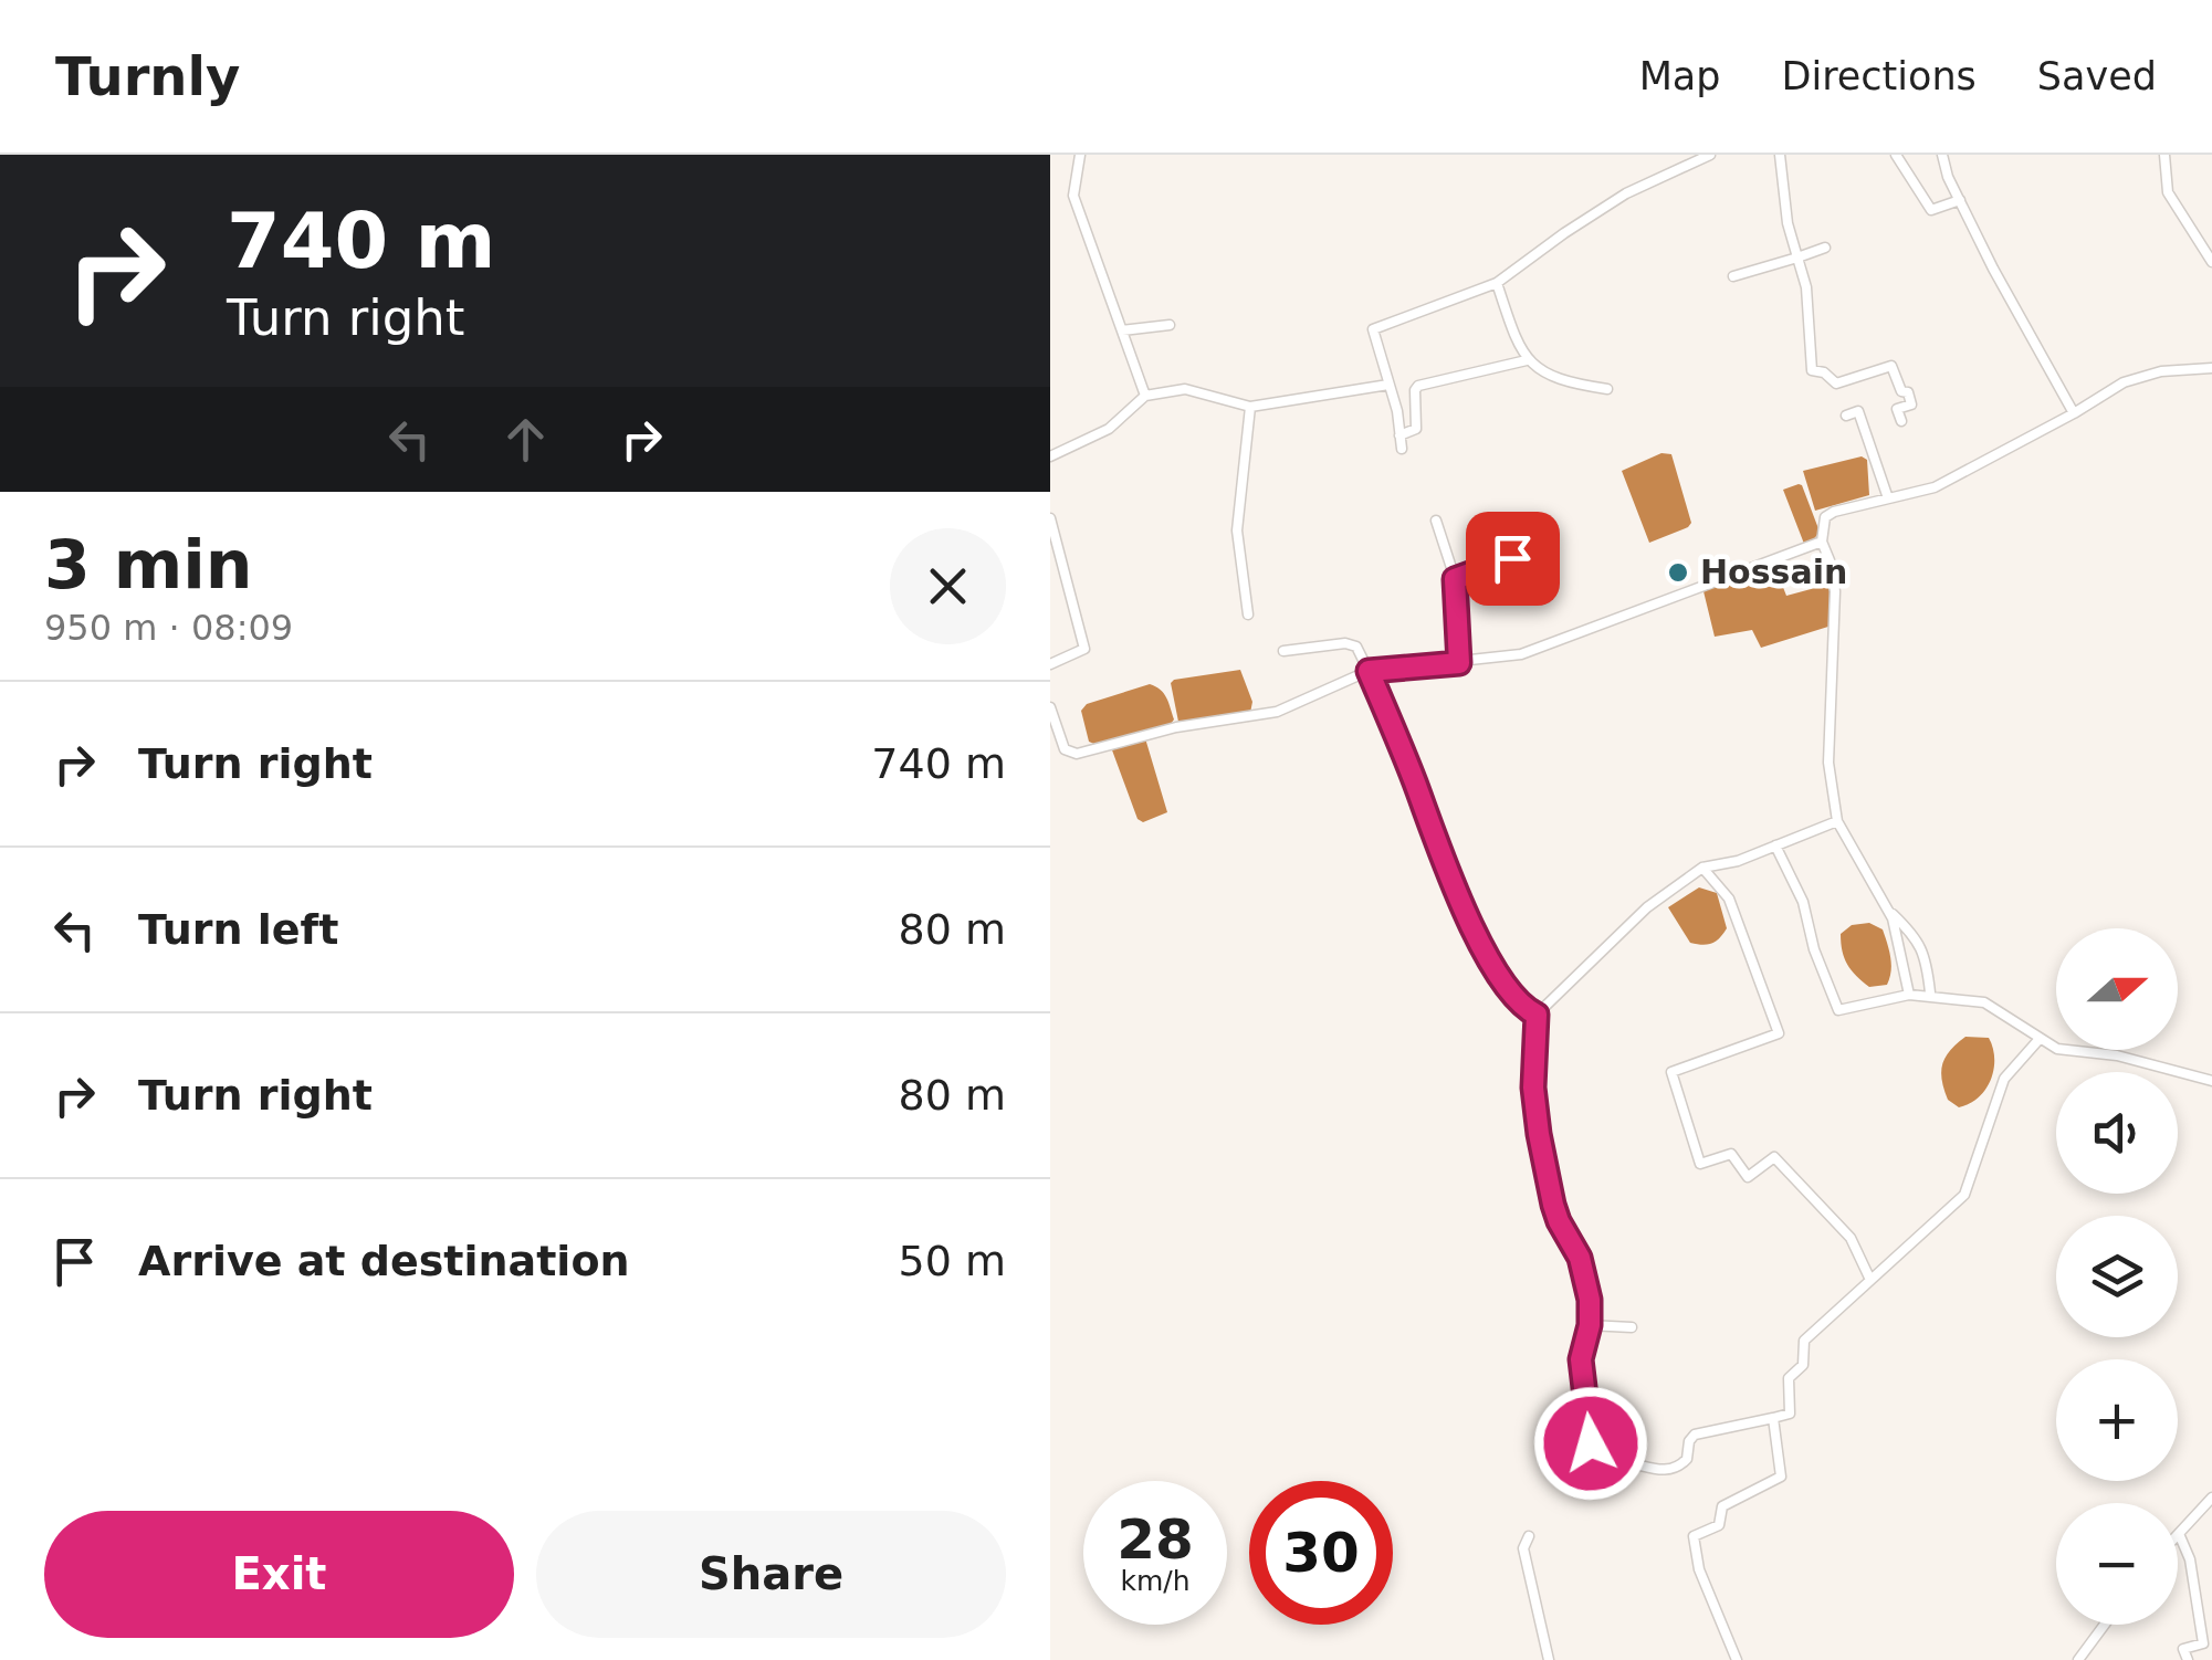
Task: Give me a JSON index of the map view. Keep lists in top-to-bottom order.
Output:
{
  "places": ["Hossain"],
  "north": "right",
  "page": {
    "header": "Turnly",
    "nav": ["Map", "Directions", "Saved"],
    "turn": ["740 m", "Turn right"],
    "heading": ["3 min", "950 m · 08:09"],
    "list": [
      {
        "name": "Turn right",
        "value": "740 m"
      },
      {
        "name": "Turn left",
        "value": "80 m"
      },
      {
        "name": "Turn right",
        "value": "80 m"
      },
      {
        "name": "Arrive at destination",
        "value": "50 m"
      }
    ],
    "map_buttons": ["+", "−"],
    "speed": "28 km/h",
    "limit": "30",
    "buttons": ["Exit", "Share"]
  }
}
